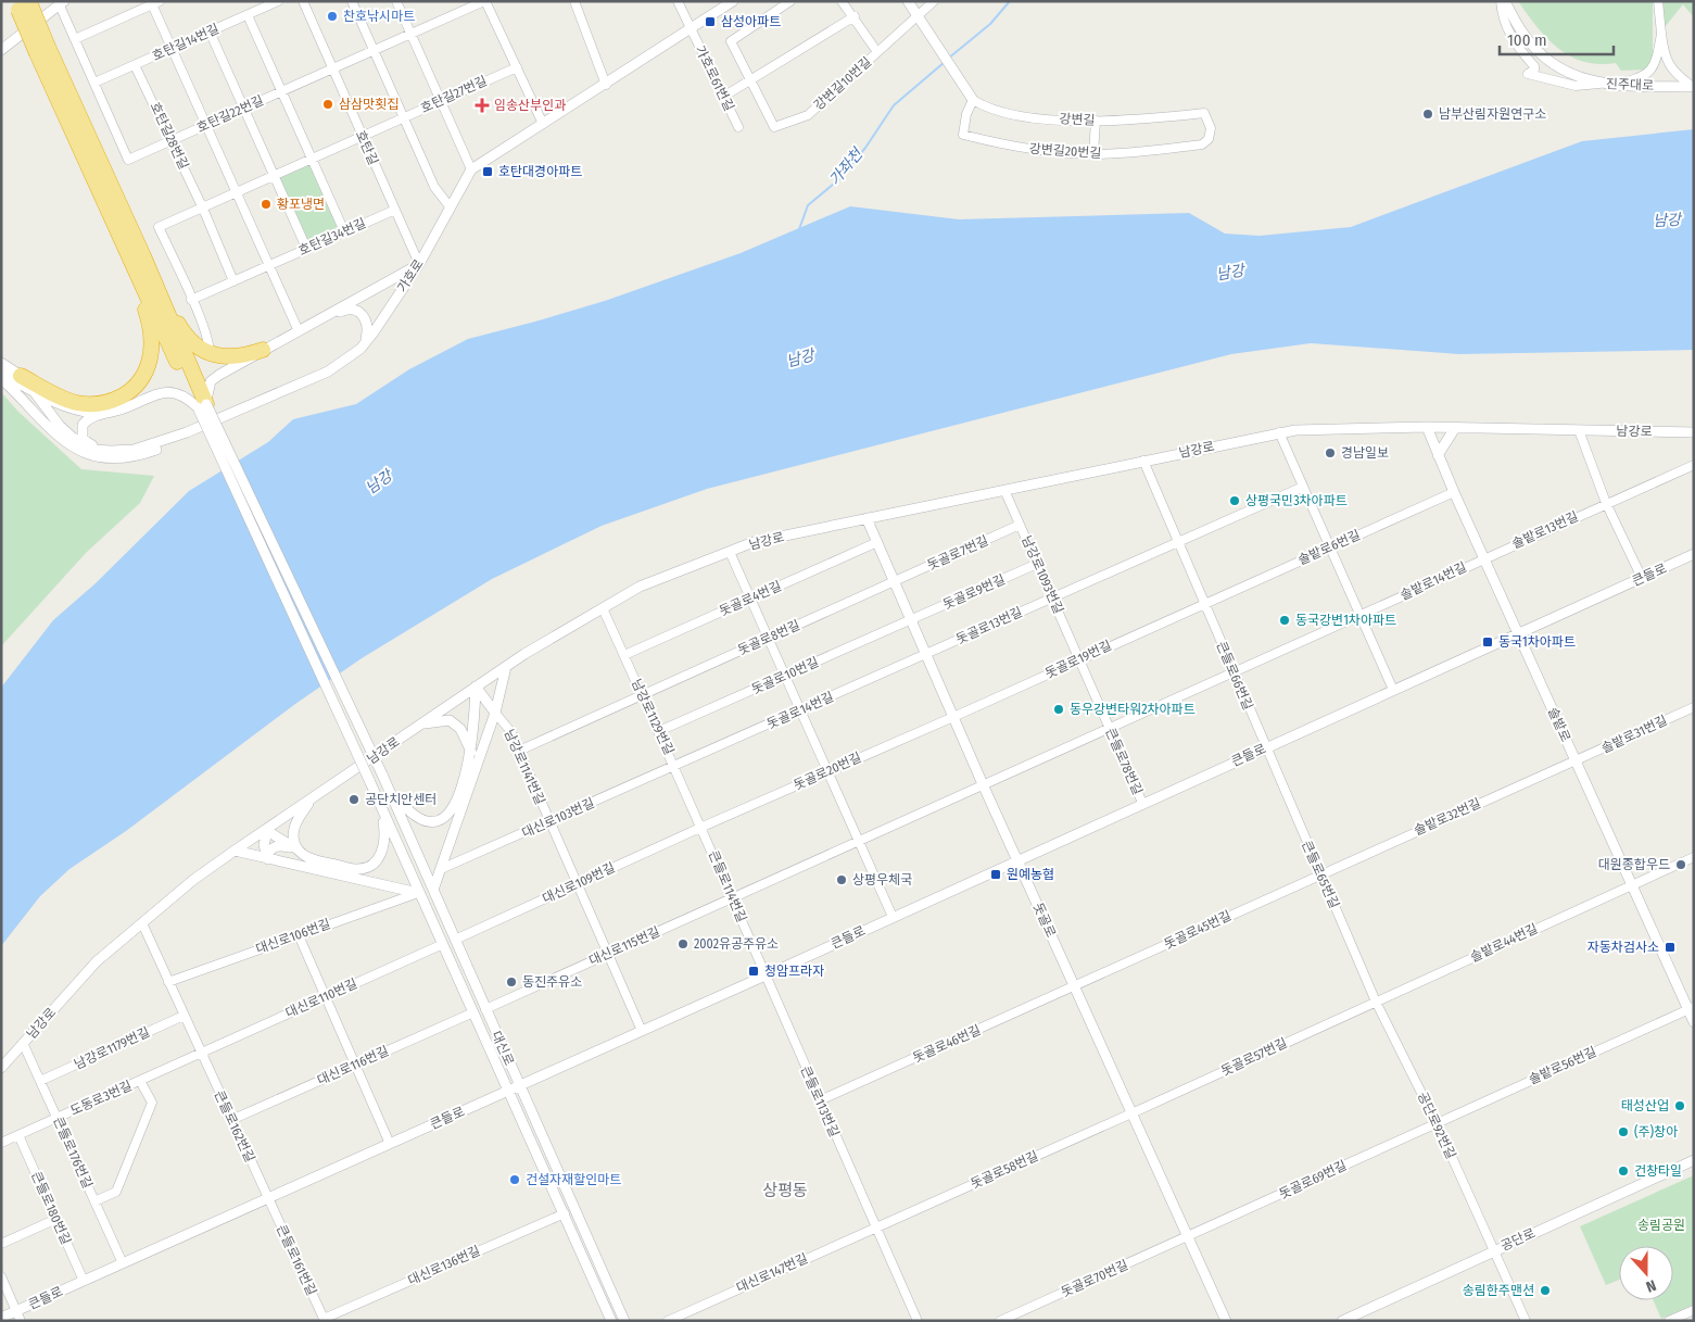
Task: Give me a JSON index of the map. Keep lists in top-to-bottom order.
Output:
{
  "streets": {
    "street": [
      "호탄길14번길",
      "가호로61번길",
      "강변길10번길",
      "진주대로",
      "호탄길27번길",
      "호탄길22번길",
      "강변길",
      "호탄길28번길",
      "호탄길",
      "강변길20번길",
      "호탄길34번길",
      "가호로",
      "남강로",
      "솔밭로13번길",
      "솔밭로6번길",
      "돗골로7번길",
      "남강로1093번길",
      "큰들로",
      "솔밭로14번길",
      "돗골로9번길",
      "돗골로4번길",
      "돗골로13번길",
      "돗골로8번길",
      "돗골로19번길",
      "돗골로10번길",
      "큰들로66번길",
      "돗골로14번길",
      "남강로1129번길",
      "솔밭로",
      "솔밭로31번길",
      "큰들로78번길",
      "남강로1141번길",
      "돗골로20번길",
      "솔밭로32번길",
      "대신로103번길",
      "큰들로65번길",
      "대신로109번길",
      "큰들로114번길",
      "돗골로",
      "돗골로45번길",
      "대신로106번길",
      "솔밭로44번길",
      "대신로115번길",
      "대신로110번길",
      "돗골로46번길",
      "남강로1179번길",
      "대신로",
      "돗골로57번길",
      "대신로116번길",
      "솔밭로56번길",
      "도동로3번길",
      "큰들로113번길",
      "공단로92번길",
      "큰들로162번길",
      "큰들로176번길",
      "돗골로58번길",
      "돗골로69번길",
      "큰들로180번길",
      "공단로",
      "큰들로161번길",
      "대신로136번길",
      "대신로147번길",
      "돗골로70번길"
    ]
  },
  "crossings": [
    ["호탄길14번길", "호탄길22번길"],
    ["호탄길14번길", "호탄길28번길"],
    ["가호로61번길", "가호로"],
    ["호탄길27번길", "호탄길"],
    ["호탄길22번길", "호탄길28번길"],
    ["호탄길22번길", "호탄길"],
    ["강변길", "강변길20번길"],
    ["호탄길28번길", "호탄길34번길"],
    ["호탄길", "호탄길34번길"],
    ["호탄길", "가호로"],
    ["남강로", "남강로1093번길"],
    ["남강로", "큰들로66번길"],
    ["남강로", "남강로1129번길"],
    ["남강로", "솔밭로"],
    ["남강로", "돗골로"],
    ["남강로", "큰들로176번길"],
    ["솔밭로13번길", "솔밭로14번길"],
    ["솔밭로13번길", "솔밭로"],
    ["솔밭로6번길", "돗골로19번길"],
    ["솔밭로6번길", "큰들로66번길"],
    ["솔밭로6번길", "솔밭로"],
    ["돗골로7번길", "남강로1093번길"],
    ["돗골로7번길", "돗골로8번길"],
    ["돗골로7번길", "돗골로"],
    ["남강로1093번길", "돗골로9번길"],
    ["남강로1093번길", "돗골로13번길"],
    ["남강로1093번길", "돗골로19번길"],
    ["남강로1093번길", "큰들로78번길"],
    ["큰들로", "큰들로66번길"],
    ["큰들로", "솔밭로"],
    ["큰들로", "큰들로78번길"],
    ["큰들로", "남강로1141번길"],
    ["큰들로", "큰들로65번길"],
    ["큰들로", "큰들로114번길"],
    ["큰들로", "돗골로"],
    ["큰들로", "대신로"],
    ["큰들로", "큰들로113번길"],
    ["큰들로", "큰들로162번길"],
    ["큰들로", "큰들로176번길"],
    ["큰들로", "큰들로180번길"],
    ["큰들로", "큰들로161번길"],
    ["솔밭로14번길", "큰들로66번길"],
    ["솔밭로14번길", "솔밭로"],
    ["솔밭로14번길", "큰들로78번길"],
    ["솔밭로14번길", "돗골로"],
    ["솔밭로14번길", "대신로115번길"],
    ["돗골로9번길", "돗골로10번길"],
    ["돗골로9번길", "돗골로"],
    ["돗골로4번길", "남강로1129번길"],
    ["돗골로4번길", "돗골로"],
    ["돗골로13번길", "큰들로66번길"],
    ["돗골로13번길", "돗골로14번길"],
    ["돗골로13번길", "돗골로"],
    ["돗골로8번길", "남강로1129번길"],
    ["돗골로8번길", "남강로1141번길"],
    ["돗골로8번길", "돗골로"],
    ["돗골로19번길", "큰들로66번길"],
    ["돗골로19번길", "큰들로78번길"],
    ["돗골로19번길", "돗골로20번길"],
    ["돗골로19번길", "돗골로"],
    ["돗골로10번길", "남강로1129번길"],
    ["돗골로10번길", "돗골로"],
    ["큰들로66번길", "큰들로65번길"],
    ["돗골로14번길", "남강로1129번길"],
    ["돗골로14번길", "대신로103번길"],
    ["돗골로14번길", "돗골로"],
    ["남강로1129번길", "돗골로20번길"],
    ["남강로1129번길", "대신로103번길"],
    ["남강로1129번길", "대신로109번길"],
    ["남강로1129번길", "큰들로114번길"],
    ["솔밭로", "솔밭로31번길"],
    ["솔밭로", "솔밭로32번길"],
    ["솔밭로", "솔밭로44번길"],
    ["솔밭로", "솔밭로56번길"],
    ["솔밭로31번길", "솔밭로32번길"],
    ["남강로1141번길", "대신로103번길"],
    ["남강로1141번길", "대신로109번길"],
    ["남강로1141번길", "대신로115번길"],
    ["돗골로20번길", "대신로109번길"],
    ["돗골로20번길", "큰들로114번길"],
    ["돗골로20번길", "돗골로"],
    ["솔밭로32번길", "큰들로65번길"],
    ["솔밭로32번길", "돗골로45번길"],
    ["큰들로65번길", "돗골로45번길"],
    ["큰들로65번길", "솔밭로44번길"],
    ["큰들로65번길", "돗골로57번길"],
    ["큰들로65번길", "공단로92번길"],
    ["대신로109번길", "큰들로114번길"],
    ["대신로109번길", "대신로"],
    ["큰들로114번길", "대신로115번길"],
    ["큰들로114번길", "큰들로113번길"],
    ["돗골로", "돗골로45번길"],
    ["돗골로", "대신로115번길"],
    ["돗골로", "돗골로46번길"],
    ["돗골로", "돗골로57번길"],
    ["돗골로", "돗골로58번길"],
    ["돗골로", "돗골로69번길"],
    ["돗골로", "돗골로70번길"],
    ["돗골로45번길", "돗골로46번길"],
    ["대신로106번길", "대신로"],
    ["솔밭로44번길", "돗골로57번길"],
    ["솔밭로44번길", "공단로92번길"],
    ["대신로115번길", "대신로"],
    ["대신로110번길", "대신로"],
    ["대신로110번길", "도동로3번길"],
    ["대신로110번길", "큰들로162번길"],
    ["돗골로46번길", "큰들로113번길"],
    ["남강로1179번길", "큰들로176번길"],
    ["대신로", "대신로116번길"],
    ["대신로", "대신로136번길"],
    ["돗골로57번길", "공단로92번길"],
    ["돗골로57번길", "돗골로58번길"],
    ["대신로116번길", "큰들로162번길"],
    ["솔밭로56번길", "공단로92번길"],
    ["솔밭로56번길", "돗골로69번길"],
    ["도동로3번길", "큰들로162번길"],
    ["도동로3번길", "큰들로176번길"],
    ["도동로3번길", "큰들로180번길"],
    ["큰들로113번길", "돗골로58번길"],
    ["큰들로113번길", "대신로147번길"],
    ["공단로92번길", "돗골로69번길"],
    ["공단로92번길", "공단로"],
    ["큰들로162번길", "큰들로161번길"],
    ["돗골로58번길", "대신로147번길"],
    ["돗골로69번길", "돗골로70번길"],
    ["큰들로161번길", "대신로136번길"]
  ],
  "districts": ["상평동"],
  "water": ["가좌천", "남강"],
  "parks": ["송림공원"],
  "places": {
    "other": [
      "찬호낚시마트",
      "삼삼맛횟집",
      "남부산림자원연구소",
      "황포냉면",
      "경남일보",
      "상평국민3차아파트",
      "동국강변1차아파트",
      "동우강변타워2차아파트",
      "공단치안센터",
      "대원종합우드",
      "상평우체국",
      "2002유공주유소",
      "동진주유소",
      "태성산업",
      "(주)창아",
      "건창타일",
      "건설자재할인마트",
      "송림한주맨션"
    ],
    "transit": [
      "삼성아파트",
      "호탄대경아파트",
      "동국1차아파트",
      "원예농협",
      "자동차검사소",
      "청암프라자"
    ],
    "health": ["임송산부인과"]
  },
  "scale_bar": "100 m",
  "north": "bottom"
}
